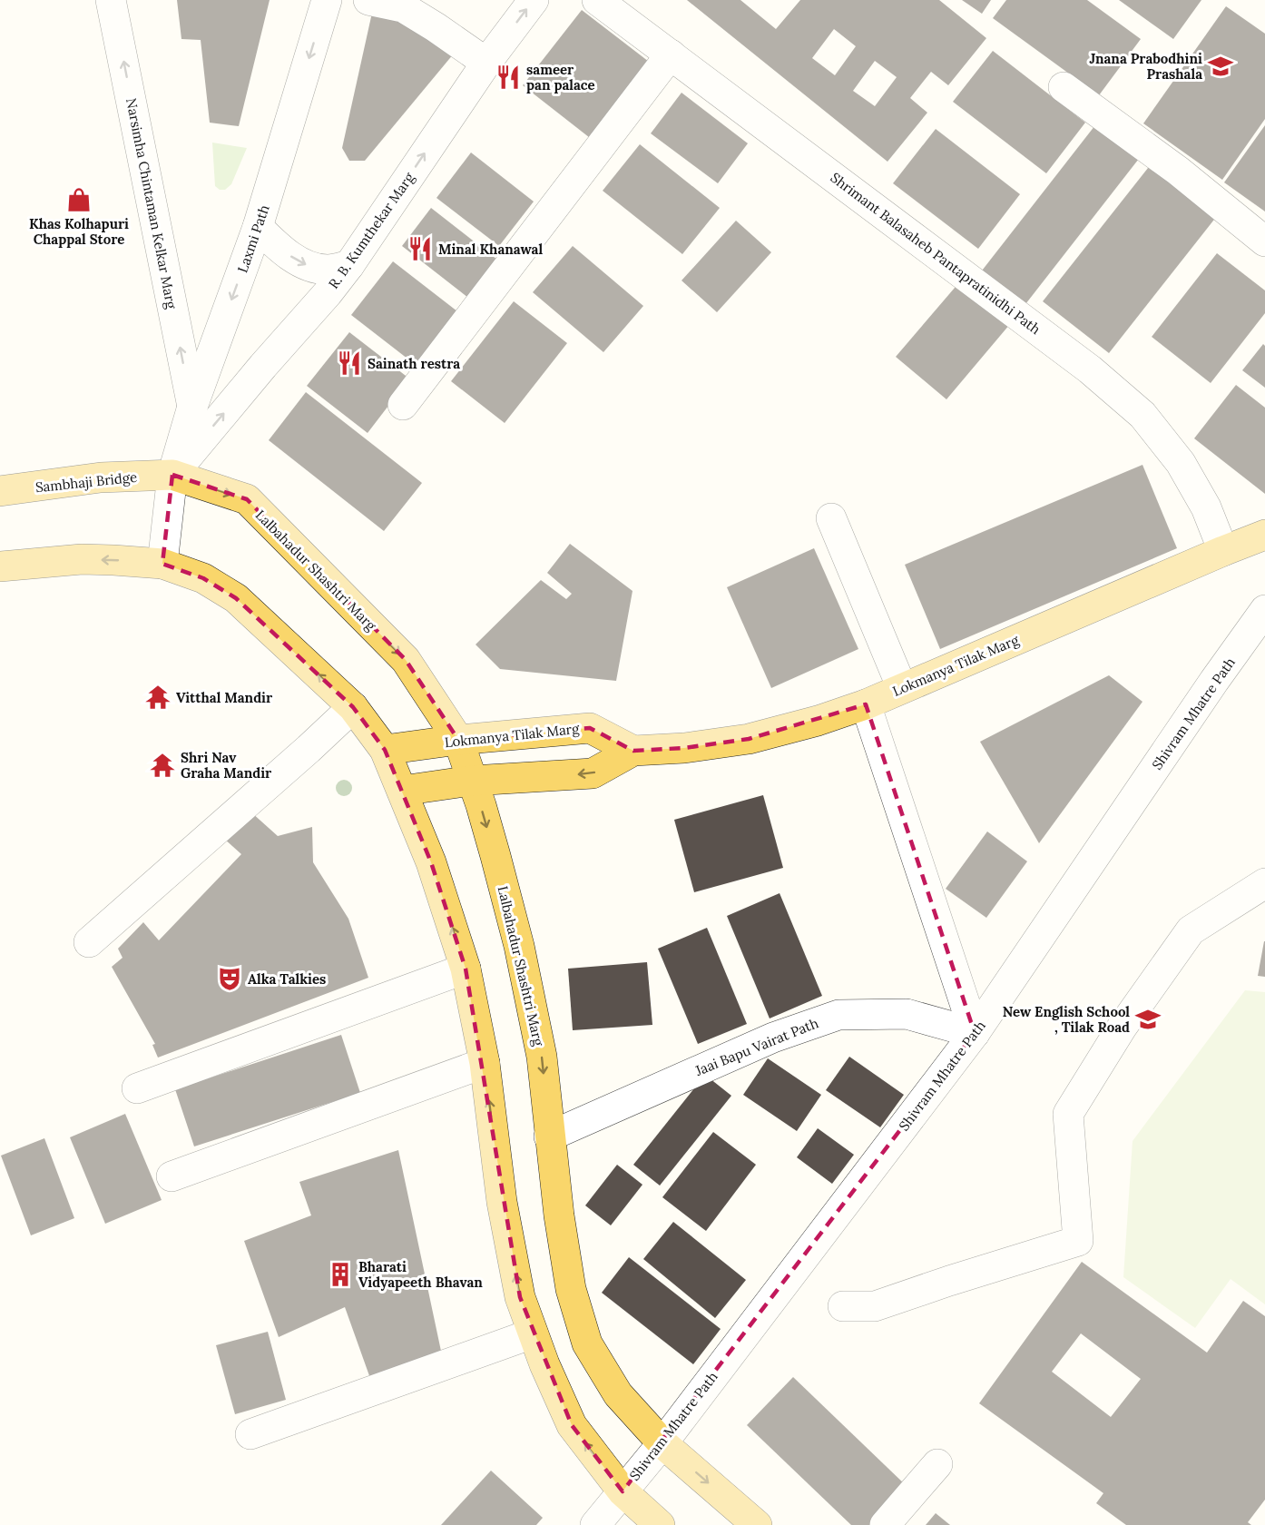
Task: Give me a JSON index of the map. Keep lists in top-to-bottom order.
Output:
{
  "streets": {
    "main road": ["Sambhaji Bridge", "Lalbahadur Shashtri Marg", "Lokmanya Tilak Marg"],
    "street": [
      "Narsimha Chintaman Kelkar Marg",
      "R. B. Kumthekar Marg",
      "Laxmi Path",
      "Shrimant Balasaheb Pantapratinidhi Path",
      "Shivram Mhatre Path",
      "Jaai Bapu Vairat Path"
    ]
  },
  "crossings": [
    ["Narsimha Chintaman Kelkar Marg", "Laxmi Path"],
    ["R. B. Kumthekar Marg", "Laxmi Path"],
    ["R. B. Kumthekar Marg", "Sambhaji Bridge"],
    ["R. B. Kumthekar Marg", "Lalbahadur Shashtri Marg"],
    ["Laxmi Path", "Sambhaji Bridge"],
    ["Laxmi Path", "Lalbahadur Shashtri Marg"],
    ["Shrimant Balasaheb Pantapratinidhi Path", "Lokmanya Tilak Marg"],
    ["Sambhaji Bridge", "Lalbahadur Shashtri Marg"],
    ["Lalbahadur Shashtri Marg", "Lokmanya Tilak Marg"],
    ["Lalbahadur Shashtri Marg", "Shivram Mhatre Path"],
    ["Lalbahadur Shashtri Marg", "Jaai Bapu Vairat Path"],
    ["Shivram Mhatre Path", "Jaai Bapu Vairat Path"]
  ],
  "one_way": ["Narsimha Chintaman Kelkar Marg"],
  "places": {
    "school or university": ["Jnana Prabodhini Prashala", "New English School , Tilak Road"],
    "restaurant": ["sameer pan palace", "Minal Khanawal", "Sainath restra"],
    "shop": ["Khas Kolhapuri Chappal Store"],
    "temple": ["Vitthal Mandir", "Shri Nav Graha Mandir"],
    "theatre": ["Alka Talkies"],
    "building": ["Bharati Vidyapeeth Bhavan"]
  }
}
